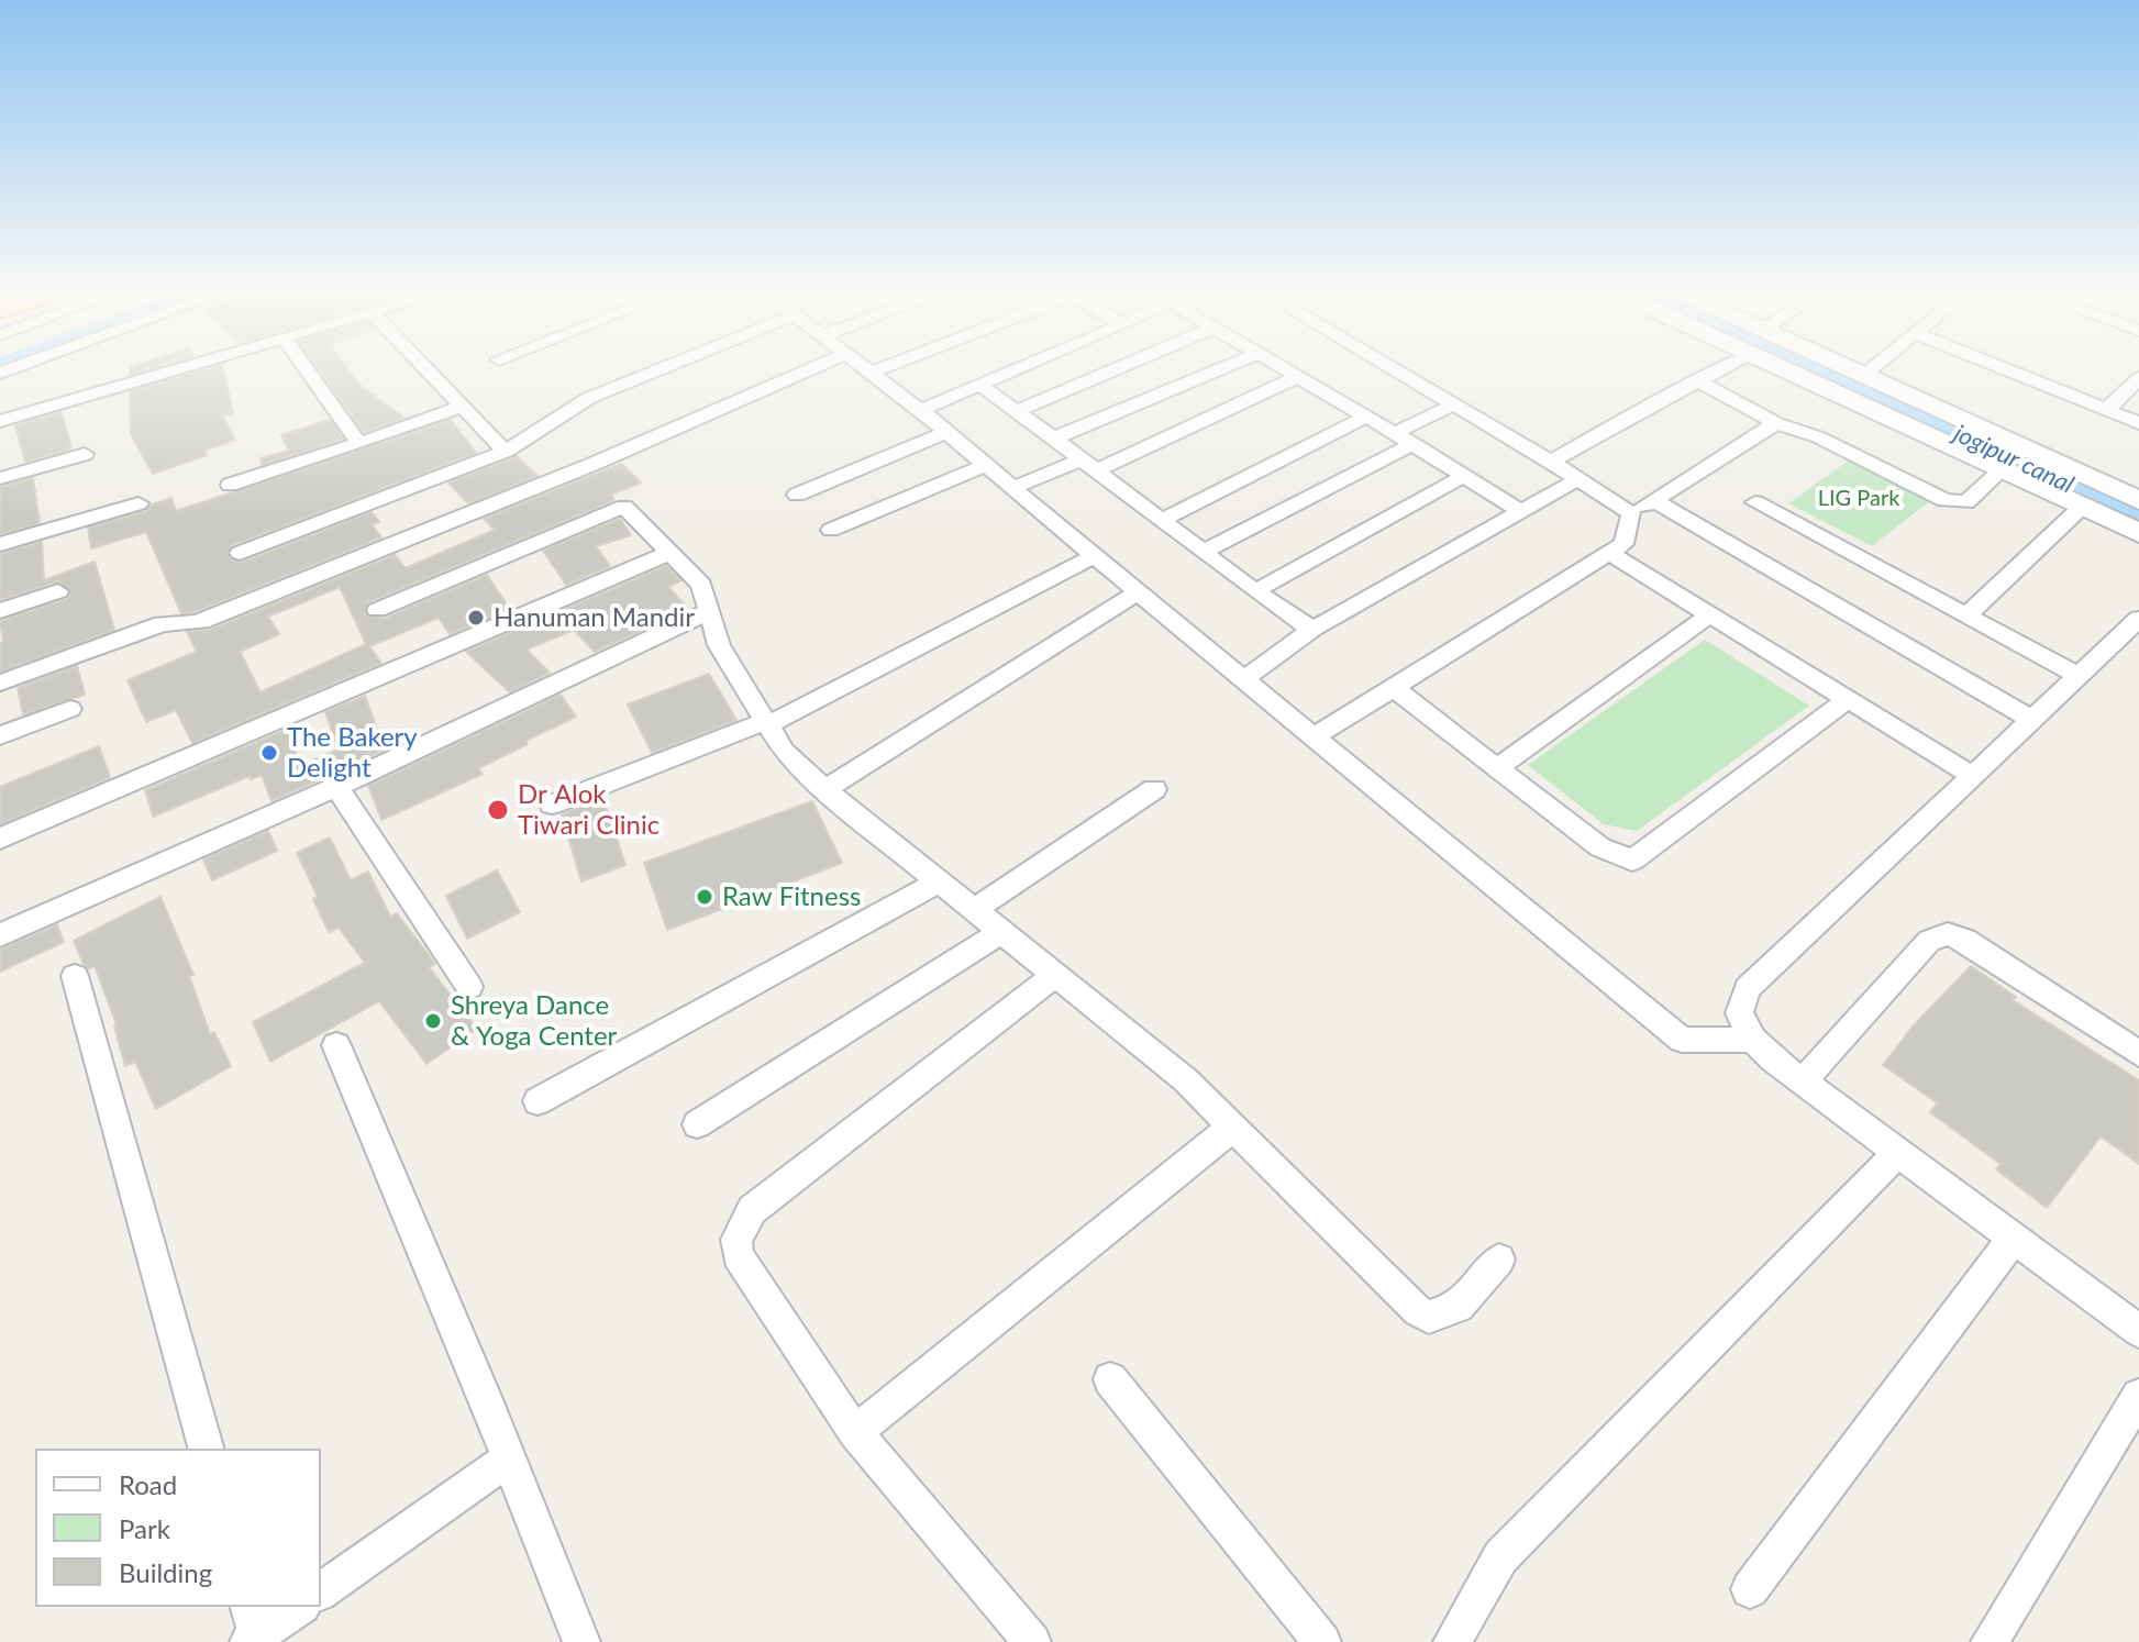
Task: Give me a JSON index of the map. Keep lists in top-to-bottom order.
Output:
{
  "water": ["jogipur canal"],
  "parks": ["LIG Park"],
  "places": [
    "Hanuman Mandir",
    "The Bakery Delight",
    "Dr Alok Tiwari Clinic",
    "Raw Fitness",
    "Shreya Dance & Yoga Center"
  ],
  "legend": ["Road", "Park", "Building"]
}
